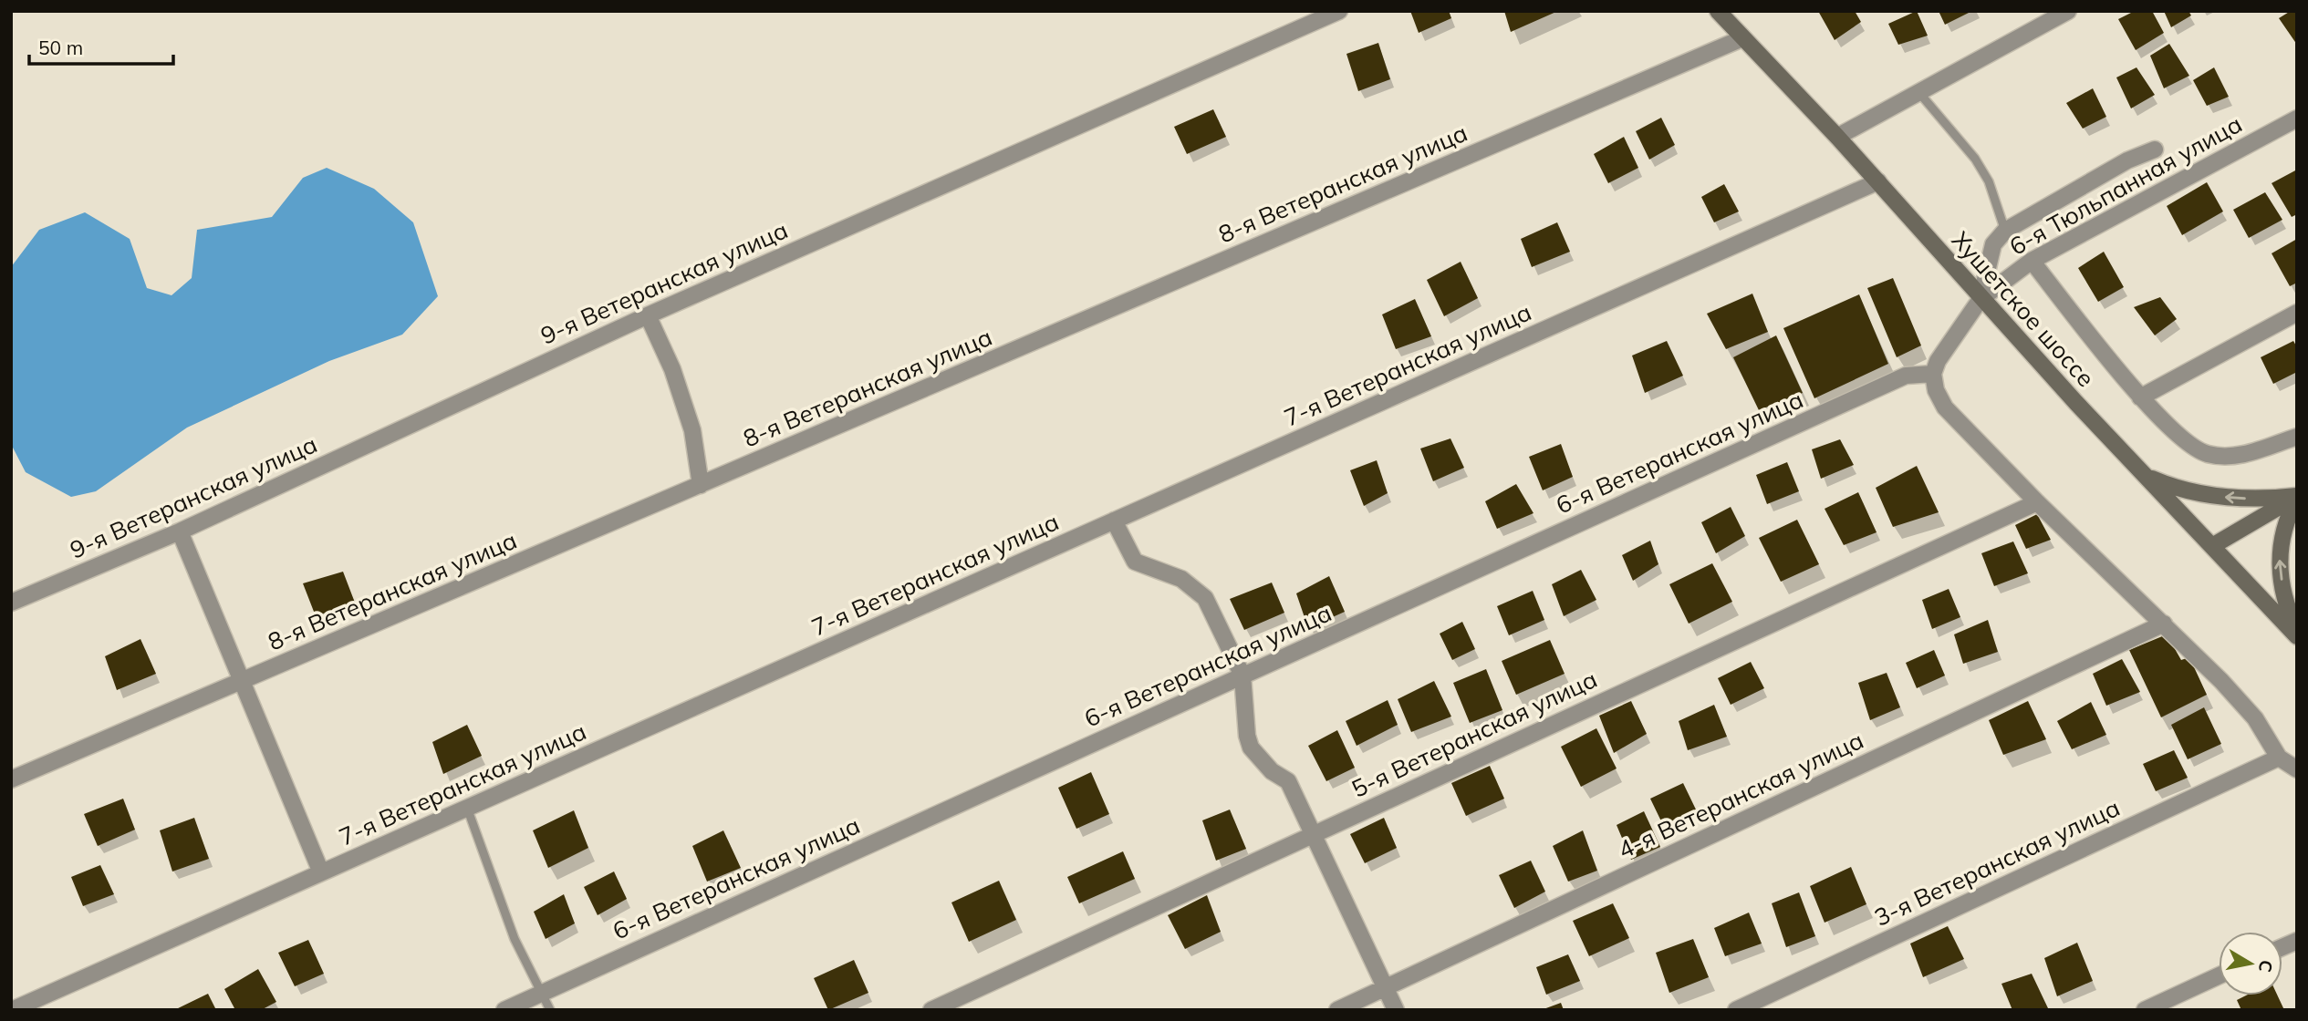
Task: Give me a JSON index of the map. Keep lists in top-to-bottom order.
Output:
{
  "streets": {
    "main road": ["Хушетское шоссе"],
    "street": [
      "8-я Ветеранская улица",
      "6-я Тюльпанная улица",
      "9-я Ветеранская улица",
      "7-я Ветеранская улица",
      "6-я Ветеранская улица",
      "5-я Ветеранская улица",
      "4-я Ветеранская улица",
      "3-я Ветеранская улица"
    ]
  },
  "crossings": [
    ["8-я Ветеранская улица", "Хушетское шоссе"],
    ["6-я Тюльпанная улица", "Хушетское шоссе"],
    ["Хушетское шоссе", "7-я Ветеранская улица"]
  ],
  "scale_bar": "50 m",
  "north": "right"
}
